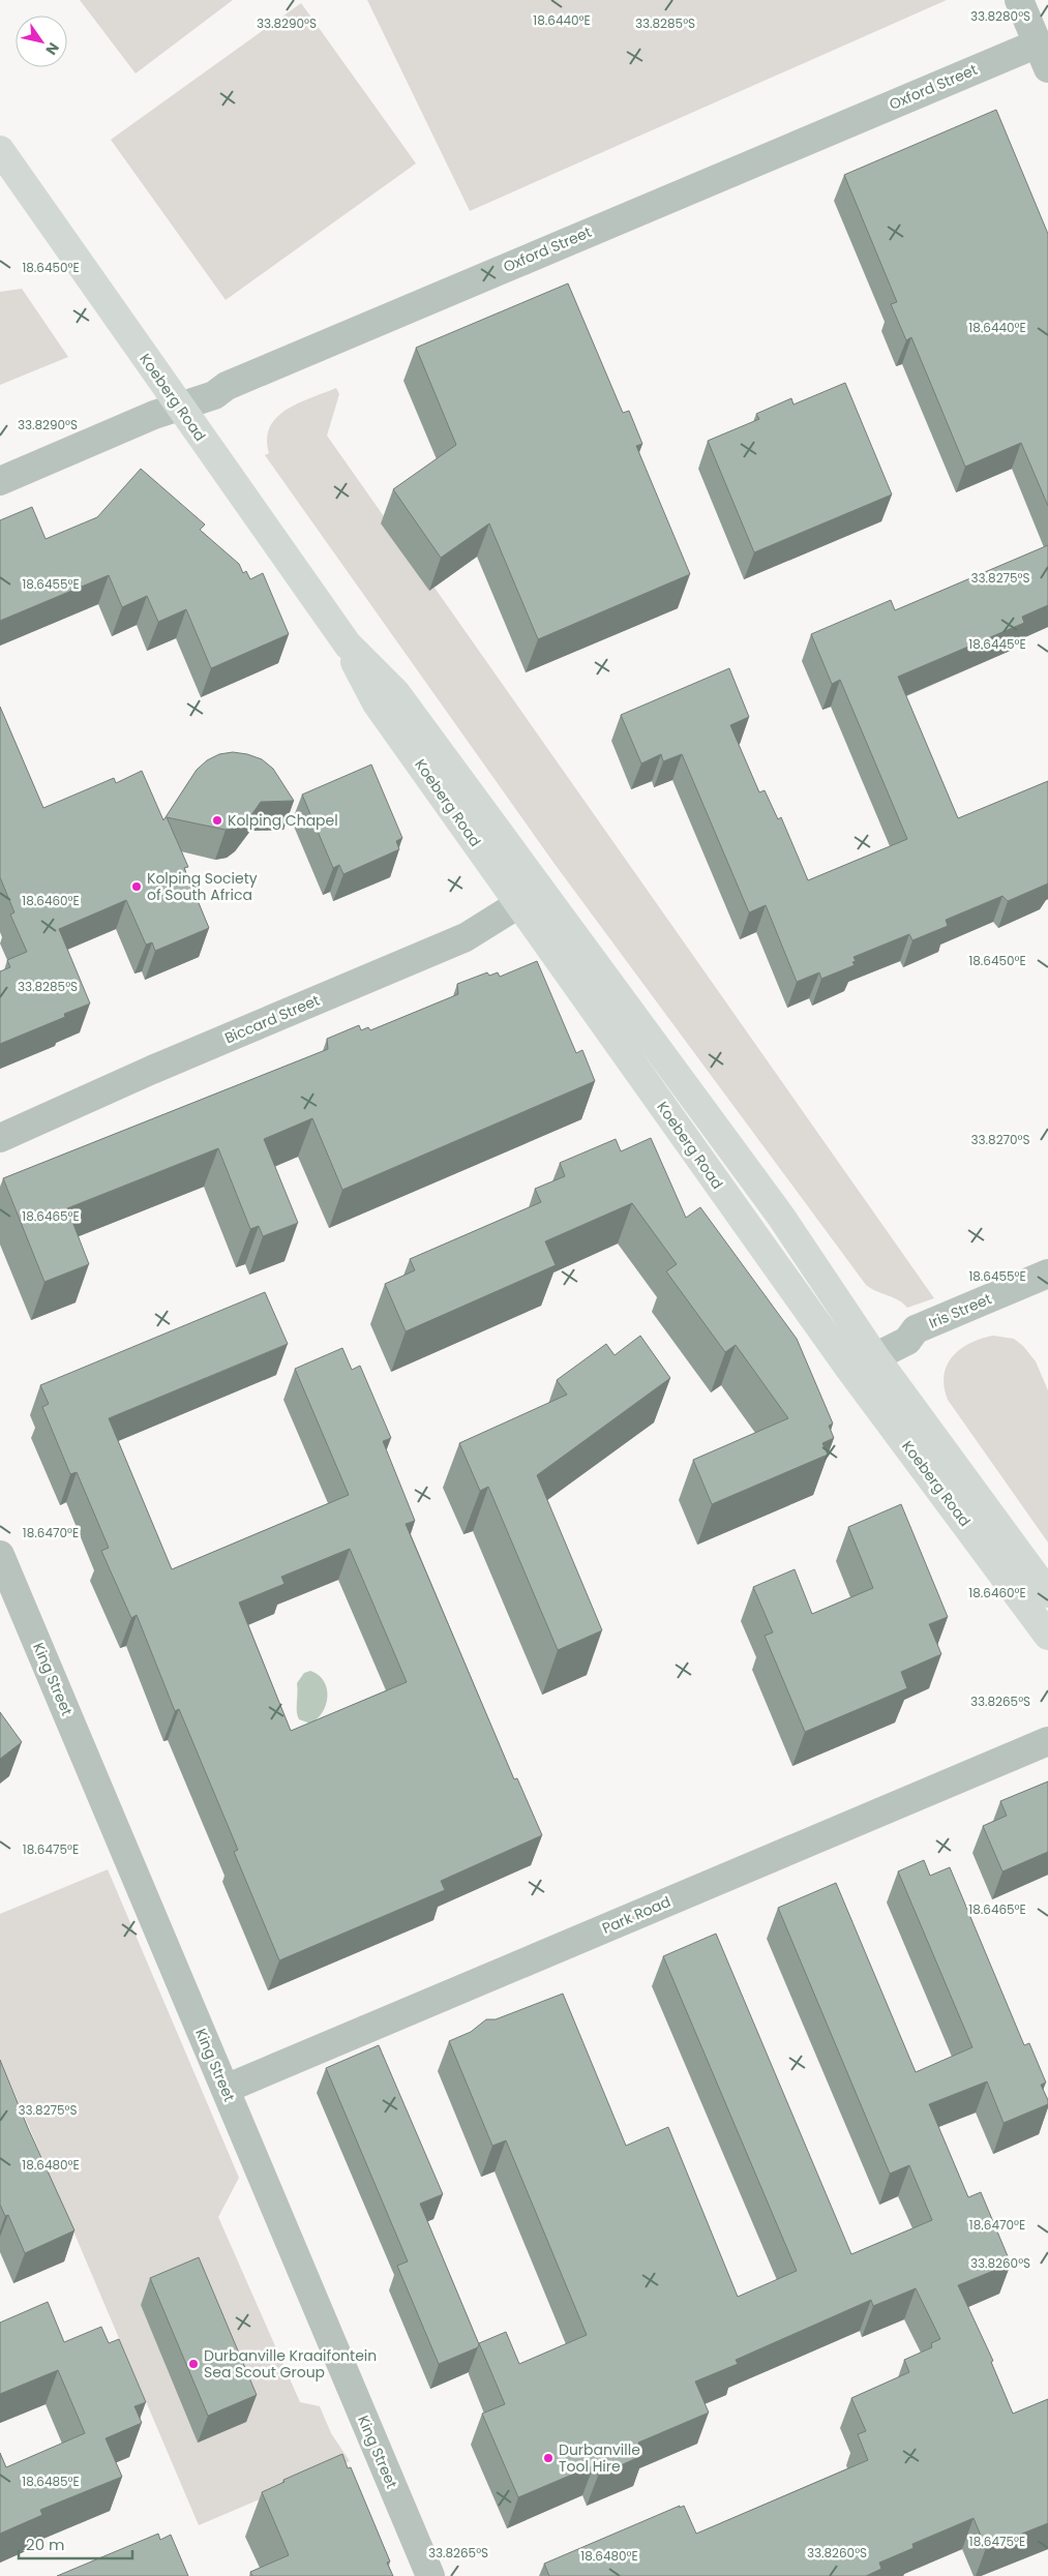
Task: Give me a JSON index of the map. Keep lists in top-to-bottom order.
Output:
{
  "streets": {
    "main road": ["Koeberg Road"],
    "street": [
      "Oxford Street",
      "Biccard Street",
      "Iris Street",
      "King Street",
      "Park Road"
    ]
  },
  "crossings": [
    ["Oxford Street", "Koeberg Road"],
    ["Koeberg Road", "Biccard Street"],
    ["Koeberg Road", "Iris Street"],
    ["King Street", "Park Road"]
  ],
  "places": [
    "Kolping Chapel",
    "Kolping Society of South Africa",
    "Durbanville Kraaifontein Sea Scout Group",
    "Durbanville Tool Hire"
  ],
  "scale_bar": "20 m",
  "north": "bottom right",
  "coordinates": [
    "33.8280°S",
    "18.6440°E",
    "33.8290°S",
    "33.8285°S",
    "18.6450°E",
    "33.8275°S",
    "18.6455°E",
    "18.6445°E",
    "18.6460°E",
    "33.8270°S",
    "18.6465°E",
    "18.6470°E",
    "33.8265°S",
    "18.6475°E",
    "18.6480°E",
    "33.8260°S",
    "18.6485°E"
  ]
}
